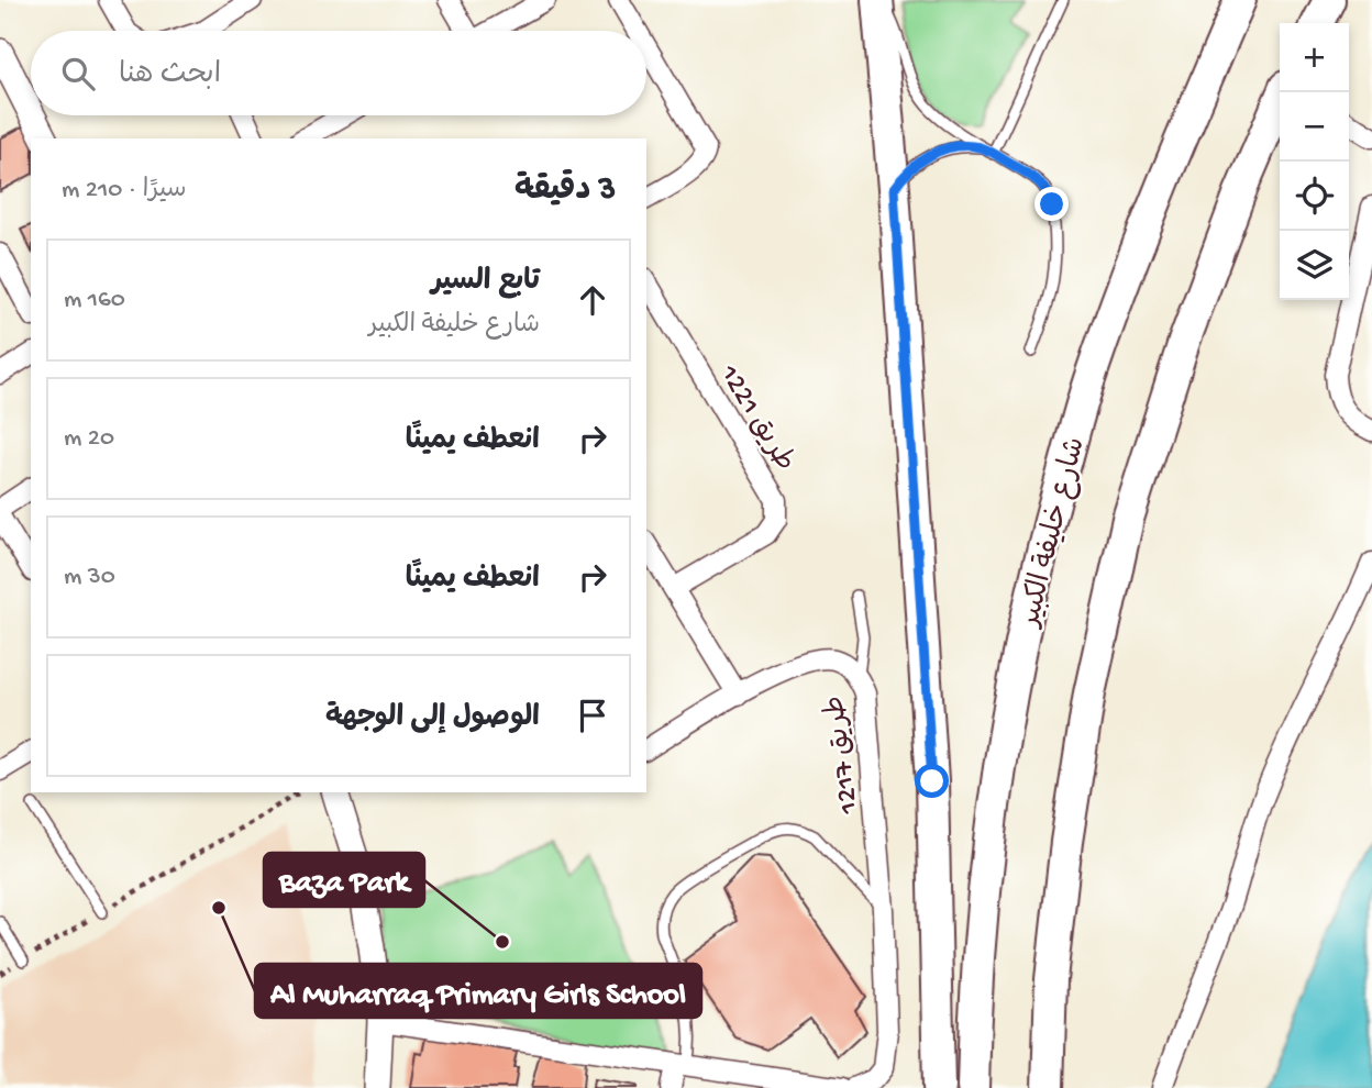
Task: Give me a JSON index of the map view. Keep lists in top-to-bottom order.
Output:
{
  "streets": {
    "main road": ["شارع خليفة الكبير"],
    "street": ["طريق 1221", "طريق 1217"]
  },
  "places": ["Al Muharraq Primary Girls School", "Baza Park"],
  "page": {
    "map_buttons": ["+", "−"],
    "search": "ابحث هنا",
    "heading": ["3 دقيقة", "سيرًا · 210 m"],
    "list": [
      ["تابع السير", "شارع خليفة الكبير", "160 m"],
      ["انعطف يمينًا", "20 m"],
      ["انعطف يمينًا", "30 m"],
      "الوصول إلى الوجهة"
    ]
  }
}
